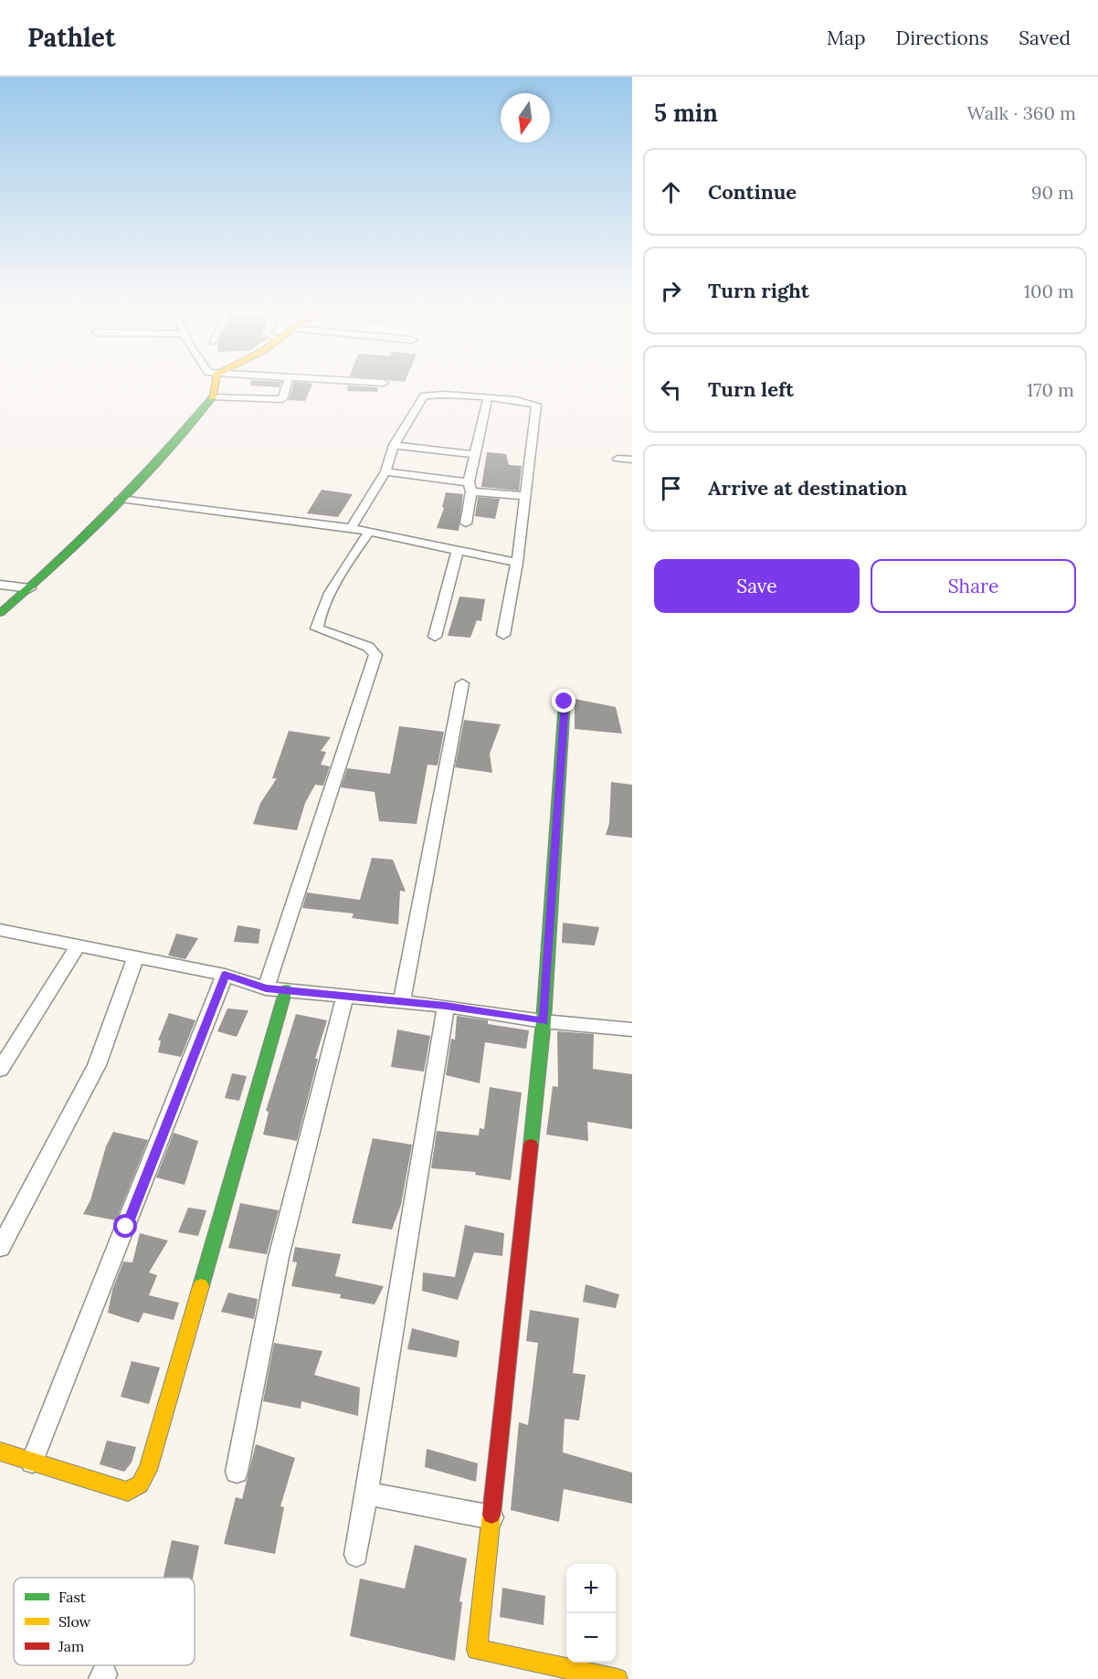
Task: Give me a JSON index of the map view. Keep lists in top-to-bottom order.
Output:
{
  "legend": ["Fast", "Slow", "Jam"],
  "north": "bottom",
  "page": {
    "header": "Pathlet",
    "nav": ["Map", "Directions", "Saved"],
    "heading": ["5 min", "Walk · 360 m"],
    "list": [
      ["Continue", "90 m"],
      ["Turn right", "100 m"],
      ["Turn left", "170 m"],
      "Arrive at destination"
    ],
    "buttons": ["Save", "Share"],
    "map_buttons": ["+", "−"]
  }
}
